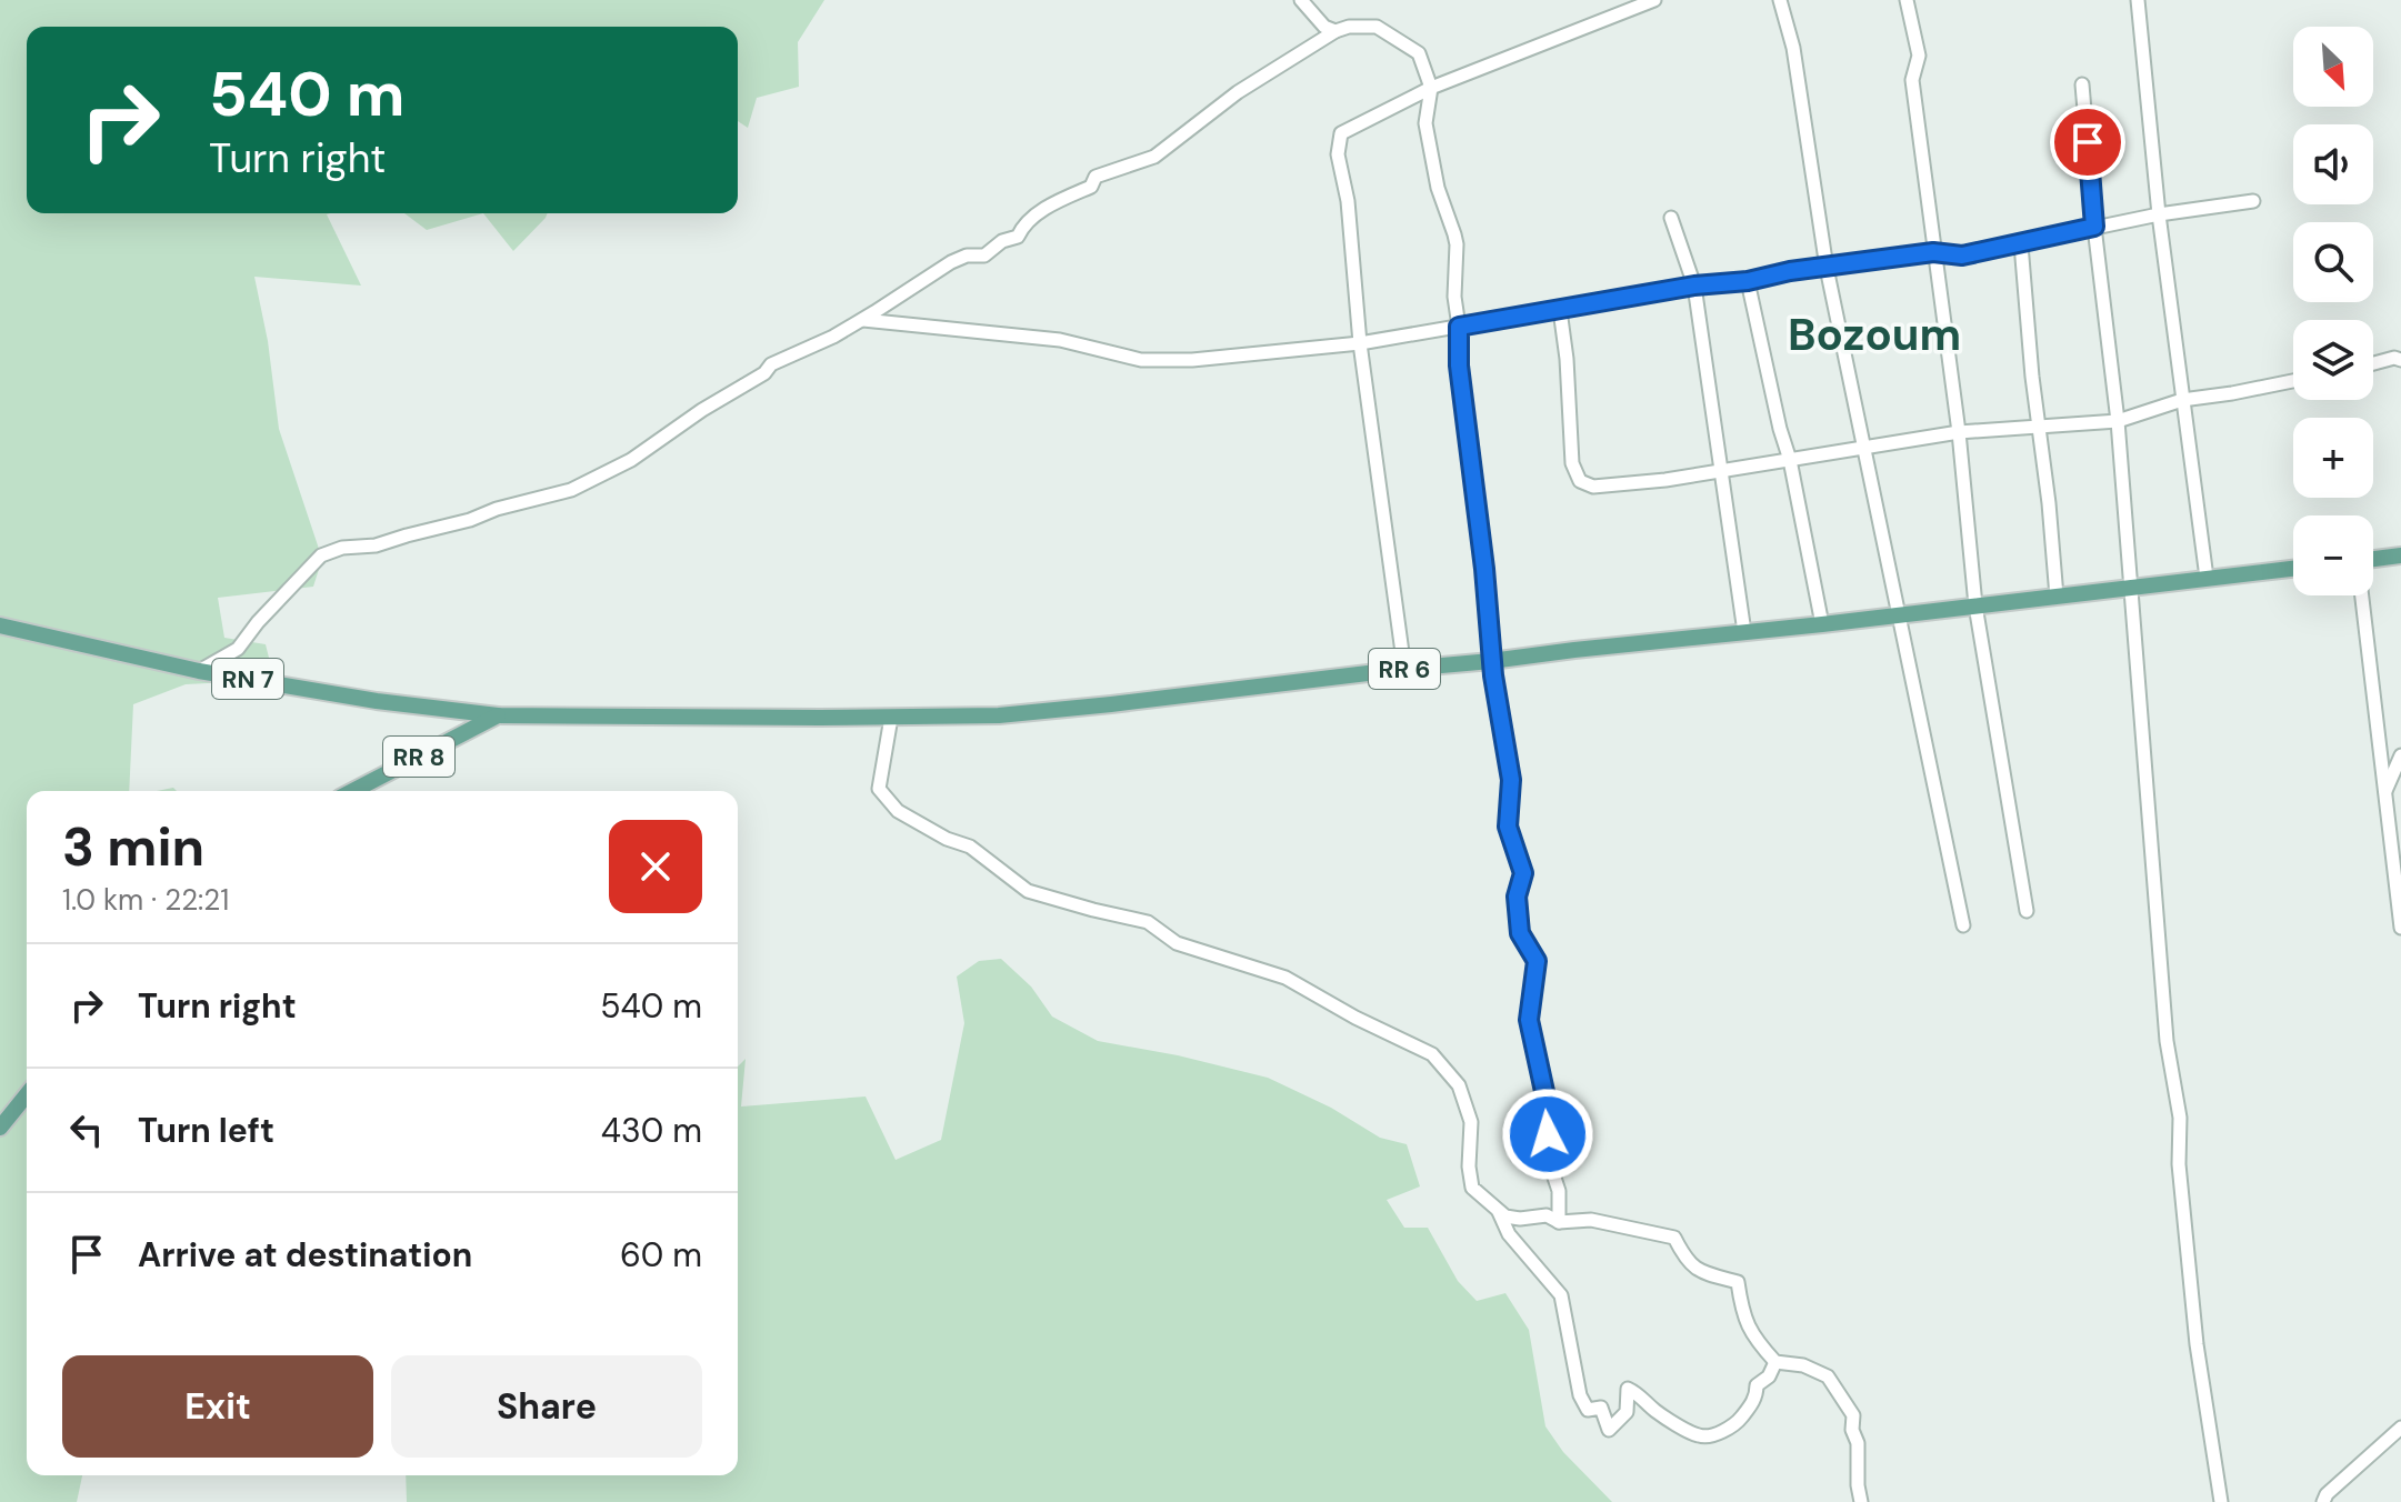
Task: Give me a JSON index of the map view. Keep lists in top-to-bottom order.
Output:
{
  "streets": {
    "main road": ["RR 6", "RN 7", "RR 8"]
  },
  "crossings": [
    ["RR 6", "RN 7"],
    ["RR 6", "RR 8"],
    ["RN 7", "RR 8"]
  ],
  "districts": ["Bozoum"],
  "north": "bottom right",
  "page": {
    "map_buttons": ["+", "−"],
    "turn": ["540 m", "Turn right"],
    "heading": ["3 min", "1.0 km · 22:21"],
    "list": [
      {
        "name": "Turn right",
        "value": "540 m"
      },
      {
        "name": "Turn left",
        "value": "430 m"
      },
      {
        "name": "Arrive at destination",
        "value": "60 m"
      }
    ],
    "buttons": ["Exit", "Share"]
  }
}
